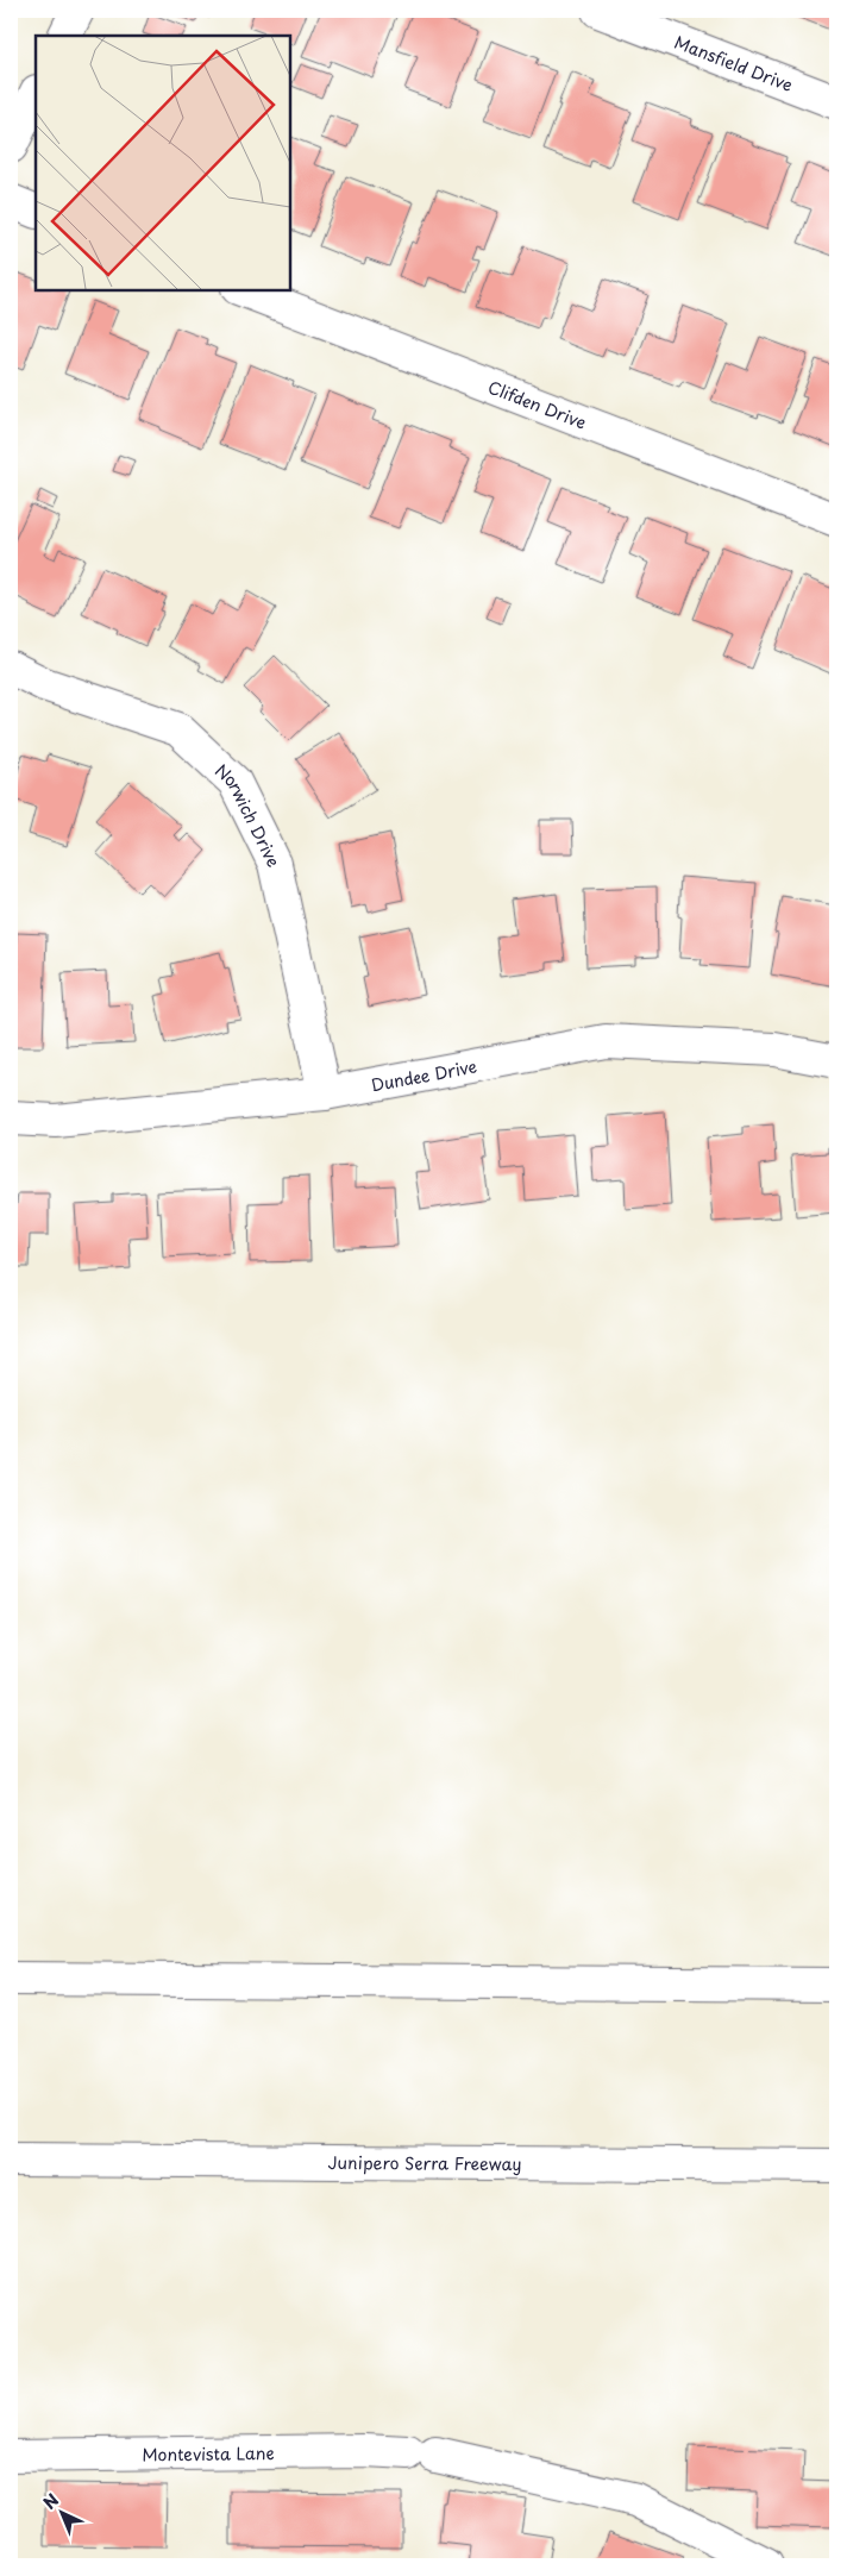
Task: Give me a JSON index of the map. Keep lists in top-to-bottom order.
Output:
{
  "streets": {
    "main road": [
      "Mansfield Drive",
      "Clifden Drive",
      "Norwich Drive",
      "Dundee Drive",
      "Junipero Serra Freeway",
      "Montevista Lane"
    ]
  },
  "crossings": [
    ["Norwich Drive", "Dundee Drive"]
  ],
  "north": "top left"
}
